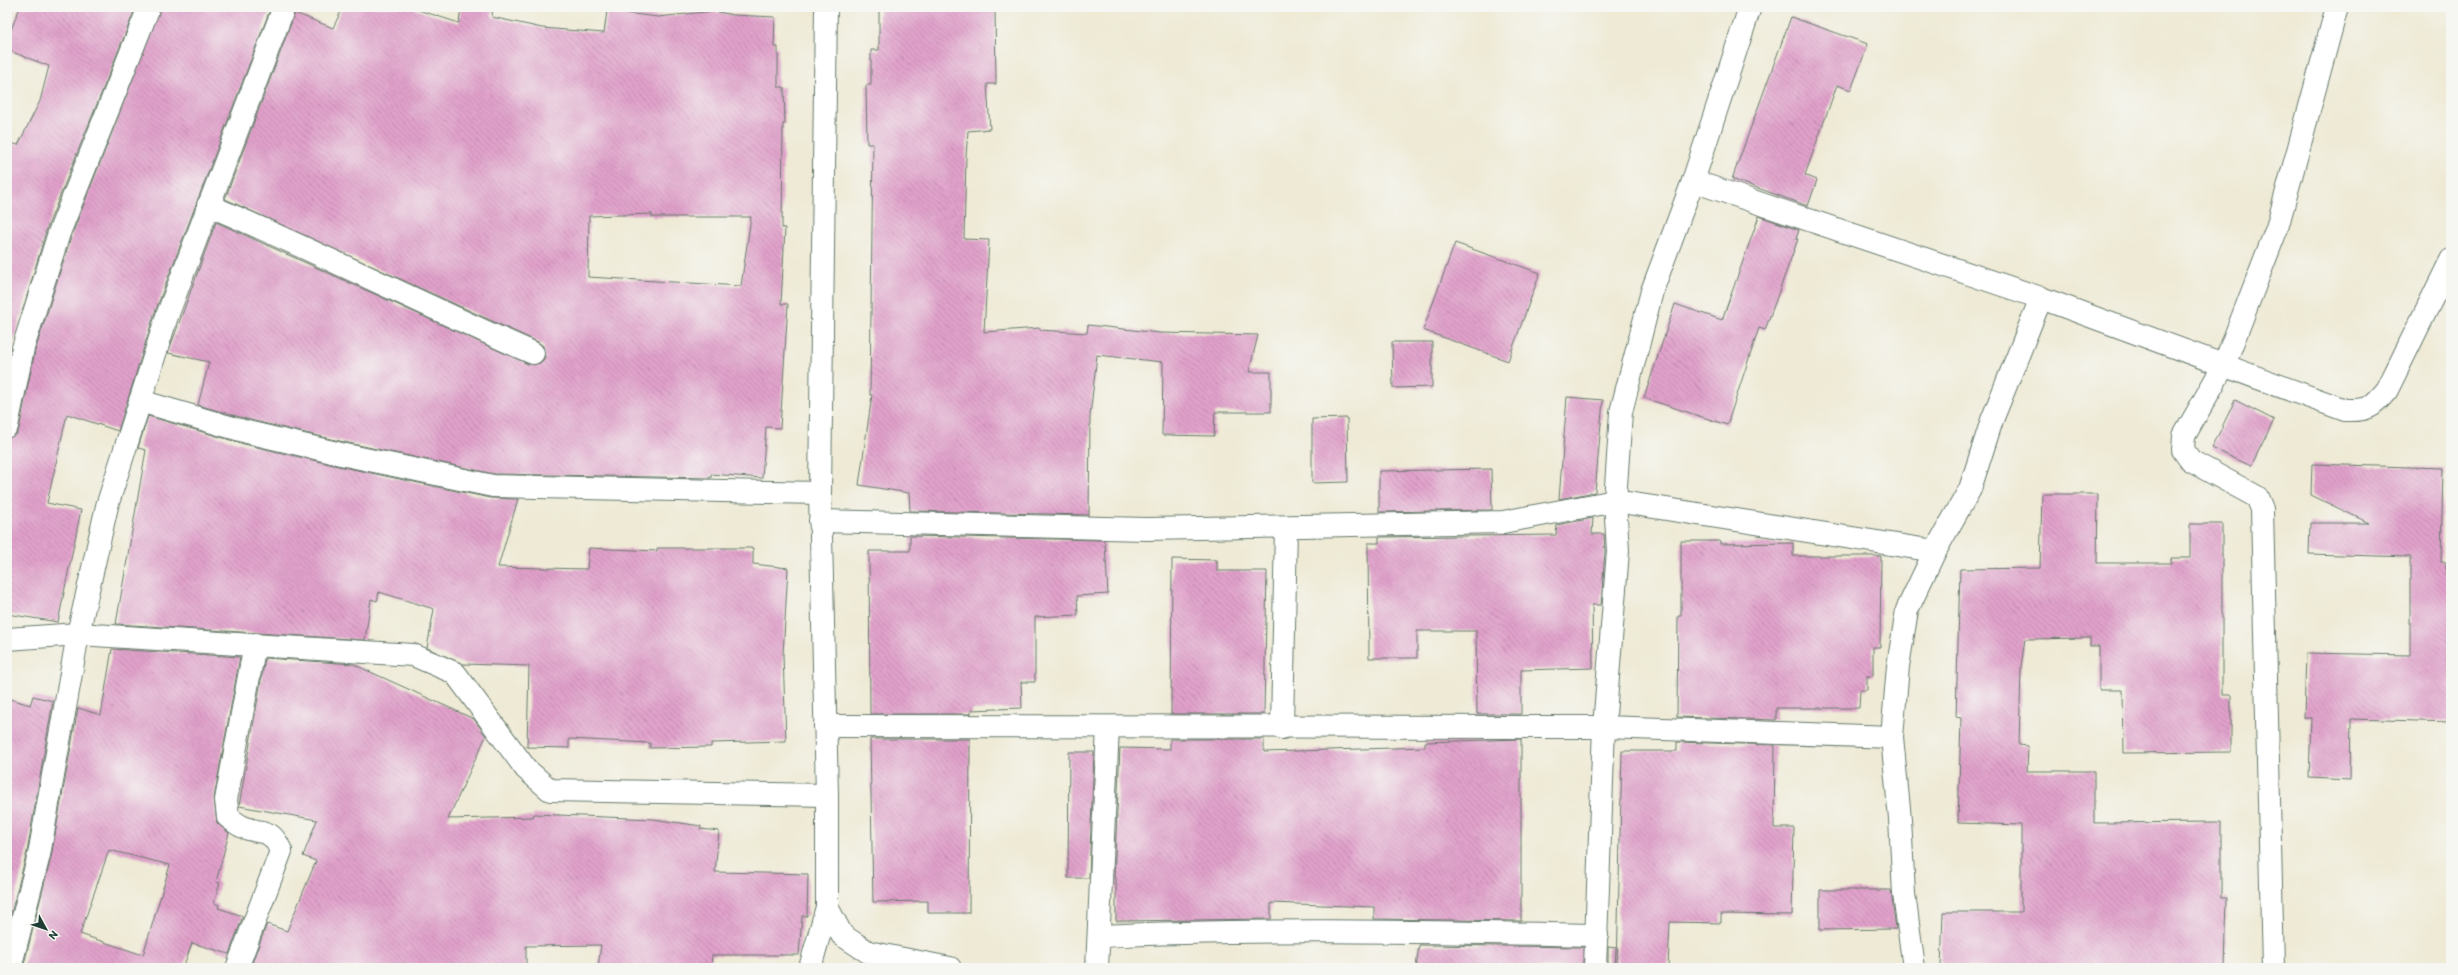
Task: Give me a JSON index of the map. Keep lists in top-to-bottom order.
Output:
{
  "north": "bottom right"
}
